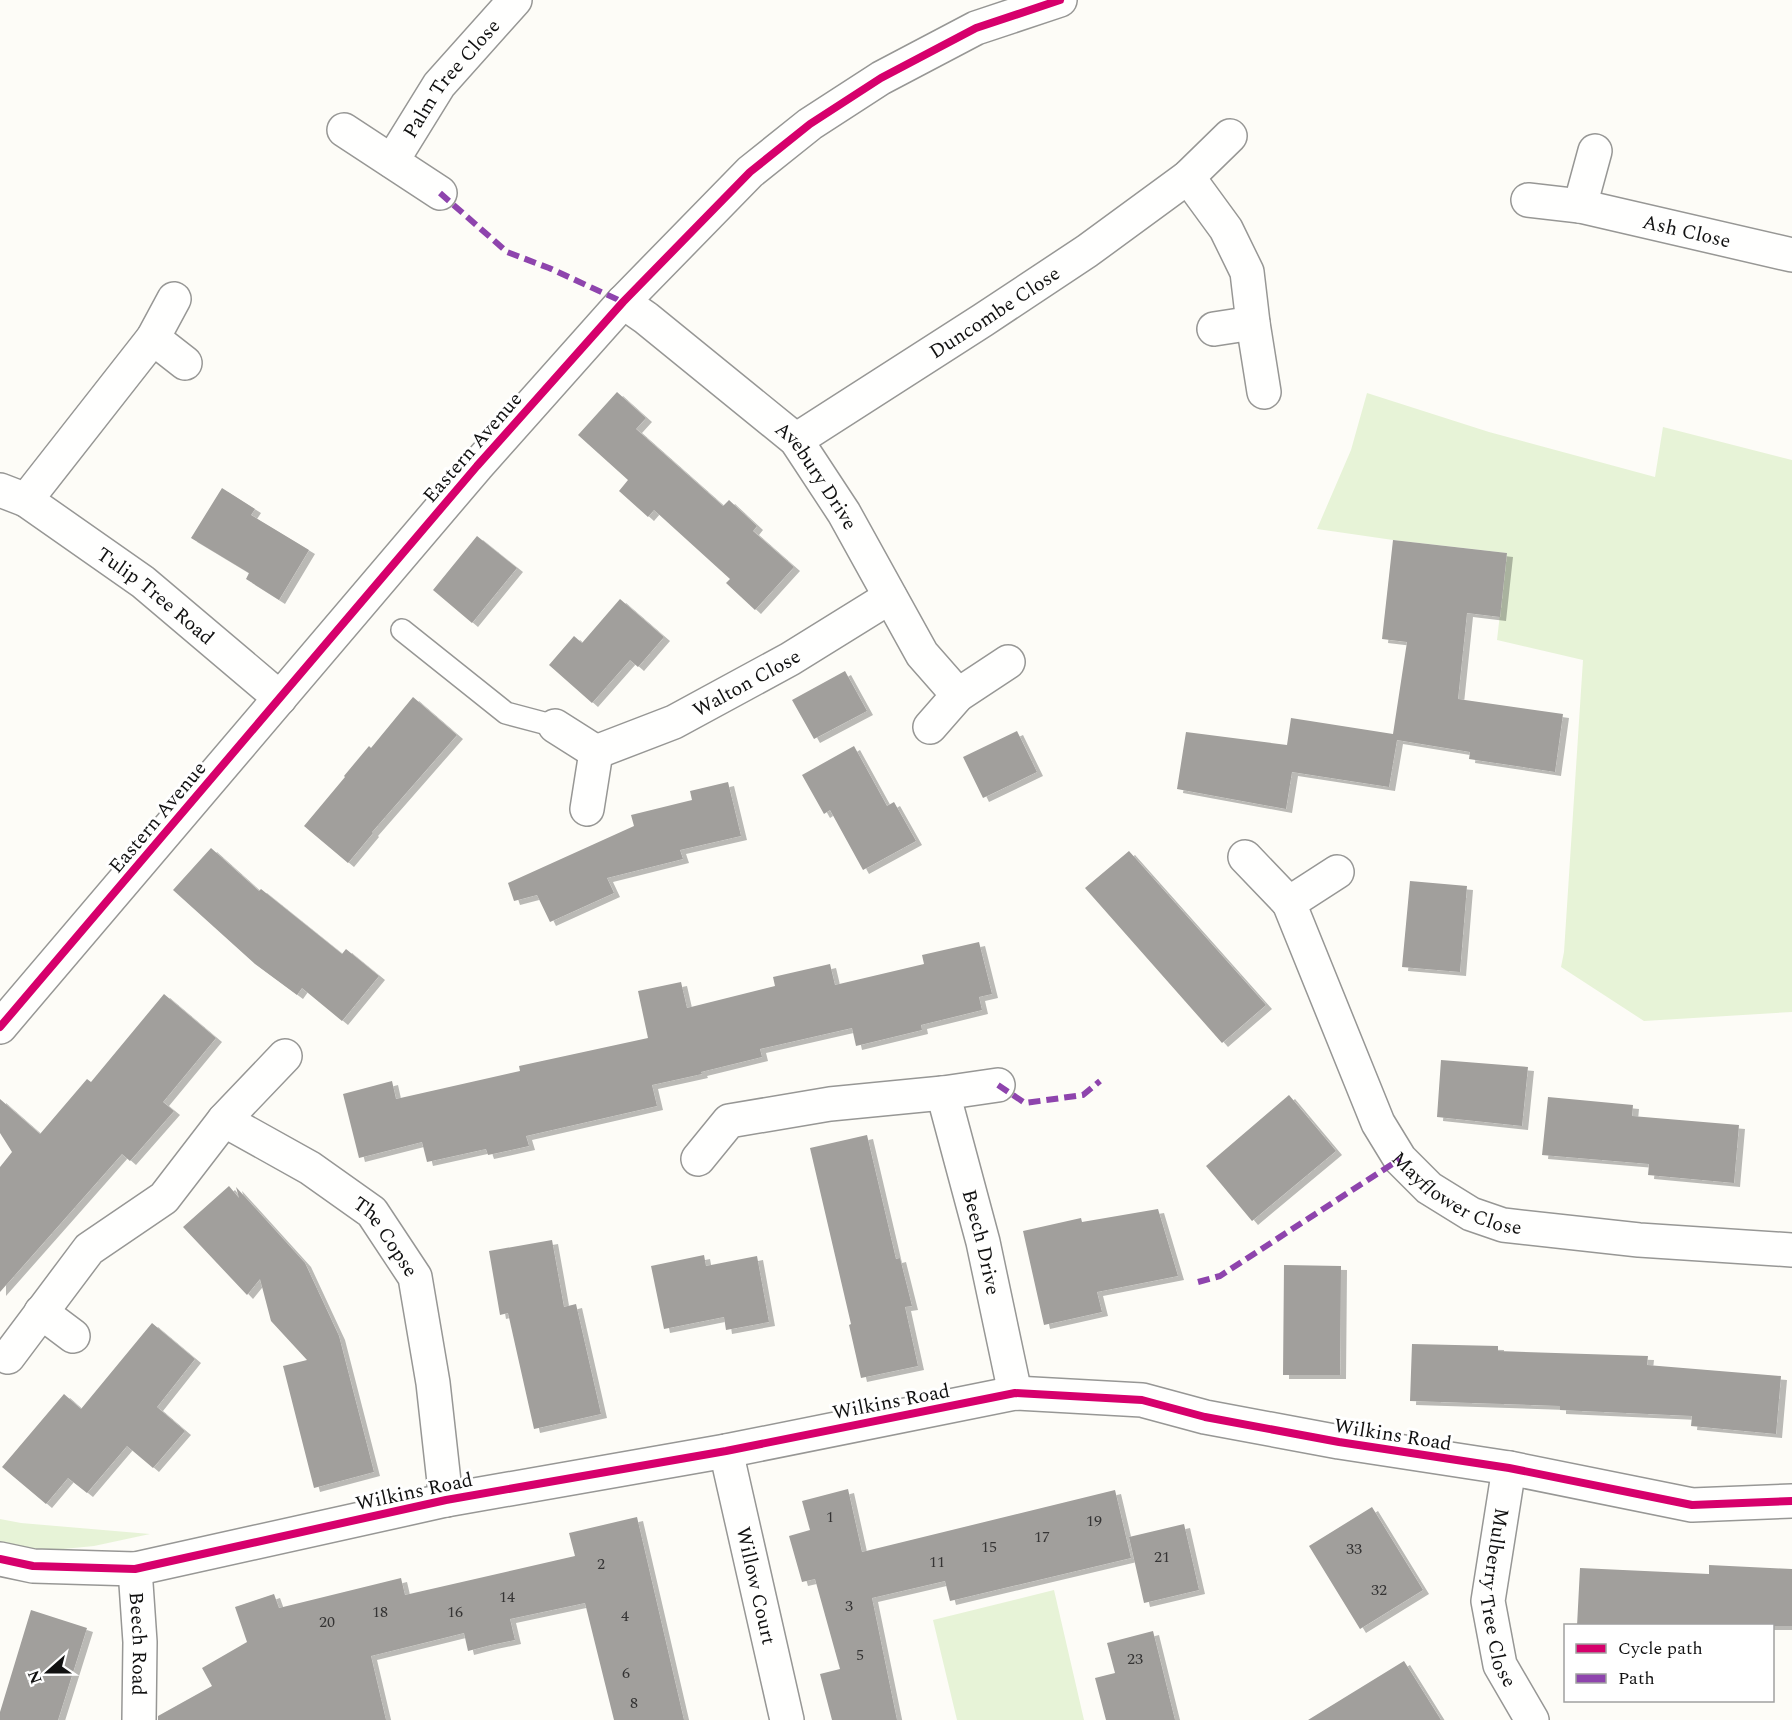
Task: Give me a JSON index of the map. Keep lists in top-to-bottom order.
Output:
{
  "streets": {
    "street": [
      "Palm Tree Close",
      "Ash Close",
      "Duncombe Close",
      "Eastern Avenue",
      "Avebury Drive",
      "Tulip Tree Road",
      "Walton Close",
      "Mayflower Close",
      "The Copse",
      "Beech Drive",
      "Wilkins Road",
      "Willow Court",
      "Mulberry Tree Close",
      "Beech Road"
    ]
  },
  "crossings": [
    ["Duncombe Close", "Avebury Drive"],
    ["Eastern Avenue", "Avebury Drive"],
    ["Eastern Avenue", "Tulip Tree Road"],
    ["Avebury Drive", "Walton Close"],
    ["The Copse", "Wilkins Road"],
    ["Beech Drive", "Wilkins Road"],
    ["Wilkins Road", "Willow Court"],
    ["Wilkins Road", "Mulberry Tree Close"],
    ["Wilkins Road", "Beech Road"]
  ],
  "house_numbers": [
    "1",
    "19",
    "17",
    "15",
    "33",
    "21",
    "11",
    "2",
    "32",
    "14",
    "3",
    "18",
    "16",
    "4",
    "20",
    "5",
    "23",
    "6",
    "8"
  ],
  "legend": ["Cycle path", "Path"],
  "north": "left"
}
